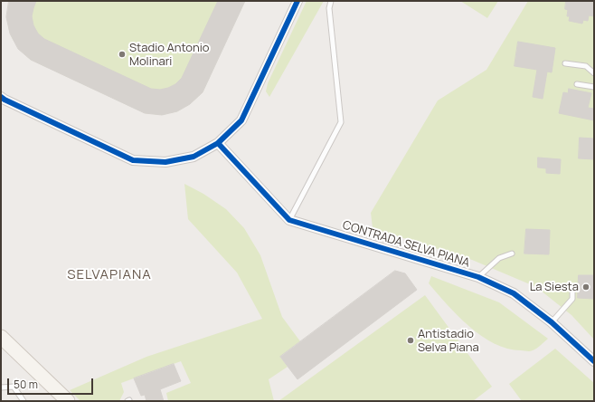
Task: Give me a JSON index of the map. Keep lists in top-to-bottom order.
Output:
{
  "streets": {
    "street": ["CONTRADA SELVA PIANA"]
  },
  "districts": ["SELVAPIANA"],
  "places": ["Stadio Antonio Molinari", "La Siesta", "Antistadio Selva Piana"],
  "scale_bar": "50 m"
}
